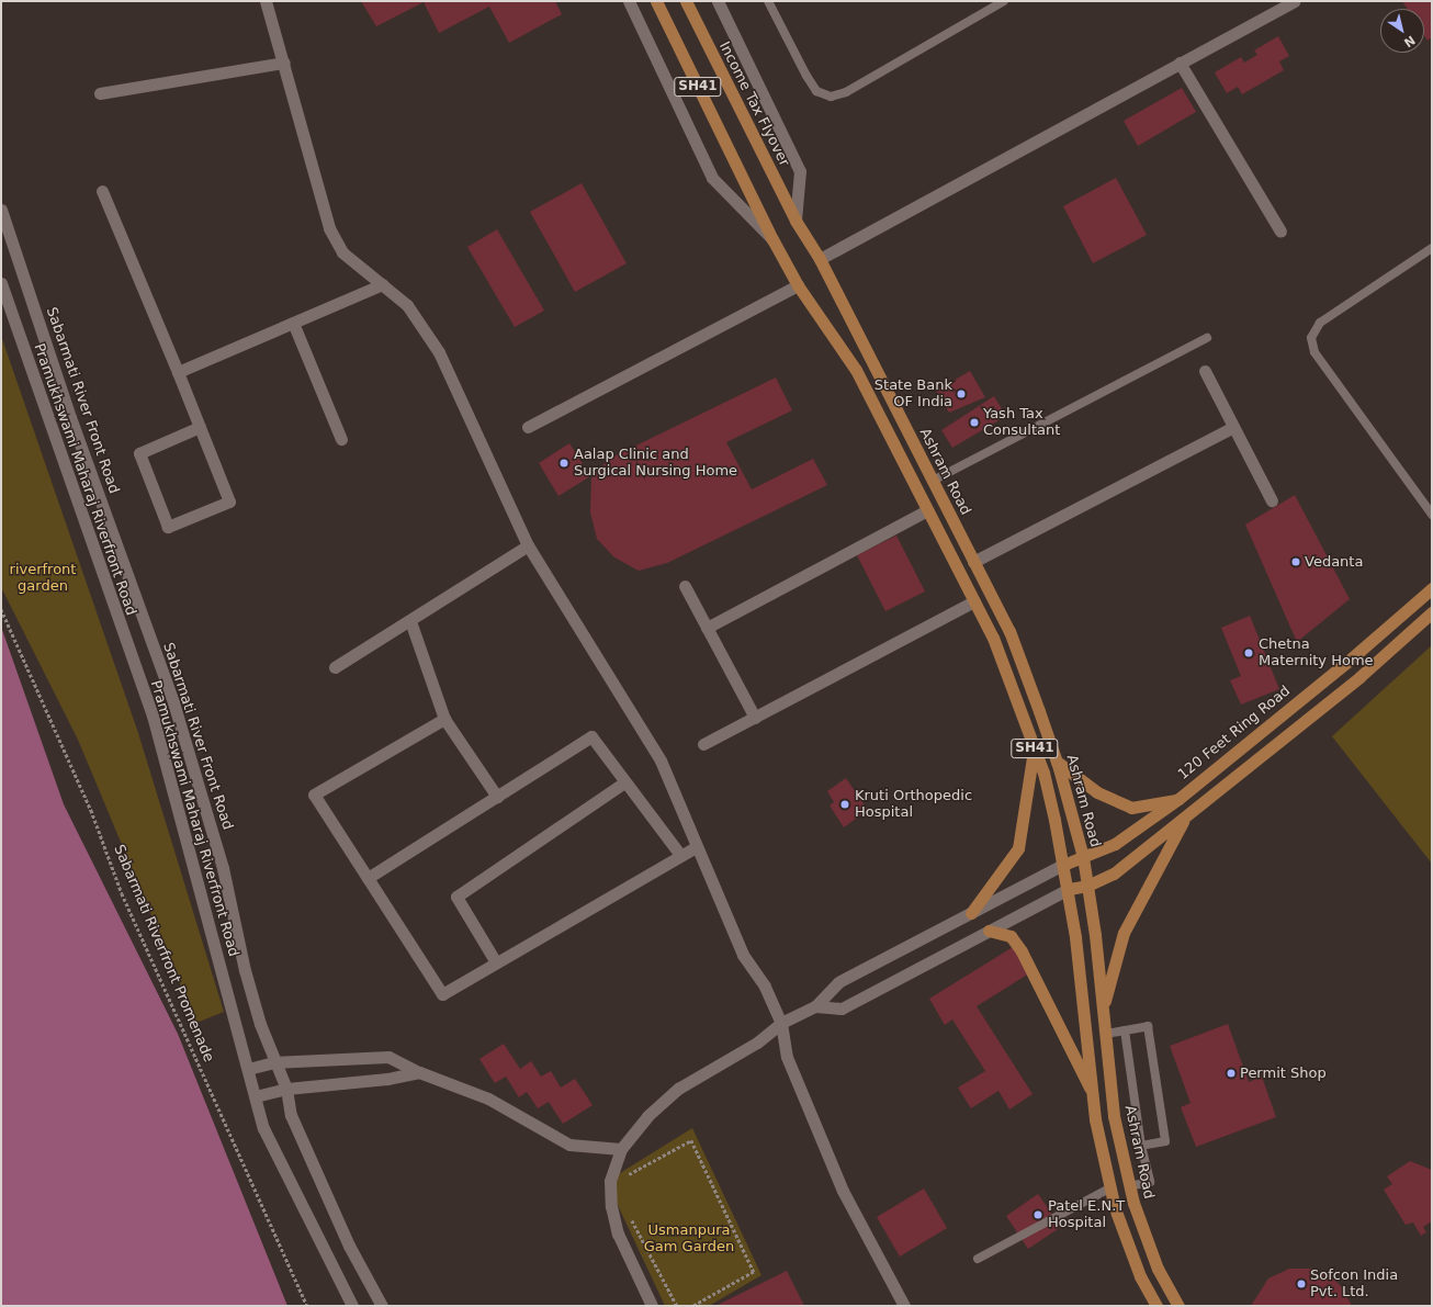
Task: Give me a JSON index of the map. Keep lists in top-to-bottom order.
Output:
{
  "streets": {
    "main road": [
      "SH41",
      "Income Tax Flyover",
      "Ashram Road",
      "120 Feet Ring Road"
    ],
    "street": ["Sabarmati River Front Road", "Pramukhswami Maharaj Riverfront Road"],
    "path": ["Sabarmati Riverfront Promenade"]
  },
  "crossings": [
    ["SH41", "120 Feet Ring Road"],
    ["Income Tax Flyover", "Ashram Road"],
    ["Ashram Road", "120 Feet Ring Road"]
  ],
  "parks": ["riverfront garden", "Usmanpura Gam Garden"],
  "places": [
    "State Bank OF India",
    "Yash Tax Consultant",
    "Aalap Clinic and Surgical Nursing Home",
    "Vedanta",
    "Chetna Maternity Home",
    "Kruti Orthopedic Hospital",
    "Permit Shop",
    "Patel E.N.T Hospital",
    "Sofcon India Pvt. Ltd."
  ],
  "north": "bottom right"
}
